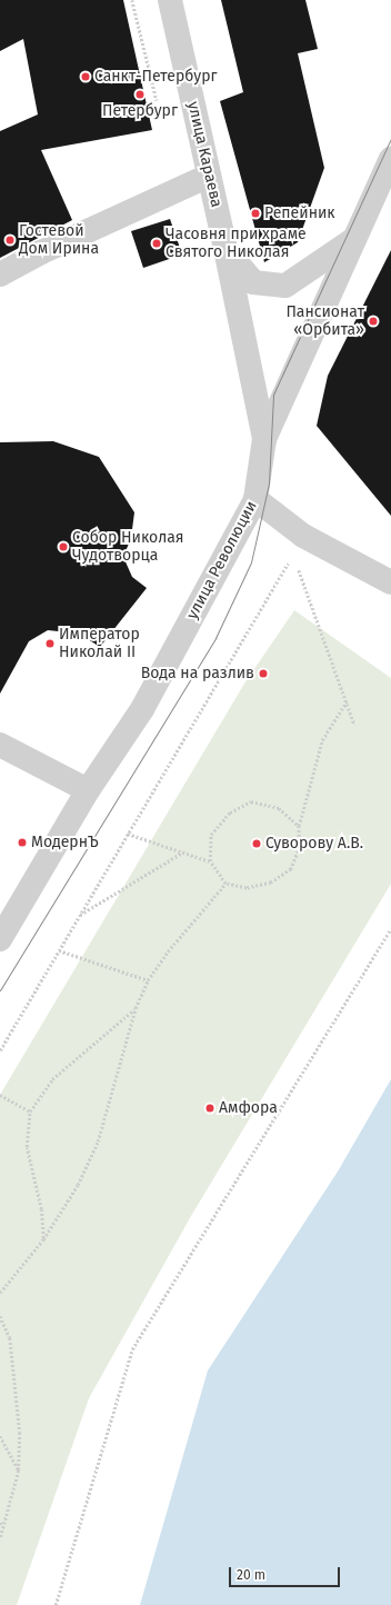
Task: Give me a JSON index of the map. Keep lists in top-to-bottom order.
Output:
{
  "streets": {
    "street": ["улица Караева", "улица Революции"]
  },
  "crossings": [
    ["улица Караева", "улица Революции"]
  ],
  "places": [
    "Санкт-Петербург",
    "Петербург",
    "Репейник",
    "Гостевой Дом Ирина",
    "Часовня при храме Святого Николая",
    "Пансионат «Орбита»",
    "Собор Николая Чудотворца",
    "Император Николай II",
    "Вода на разлив",
    "МодернЪ",
    "Суворову А.В.",
    "Амфора"
  ],
  "scale_bar": "20 m"
}
